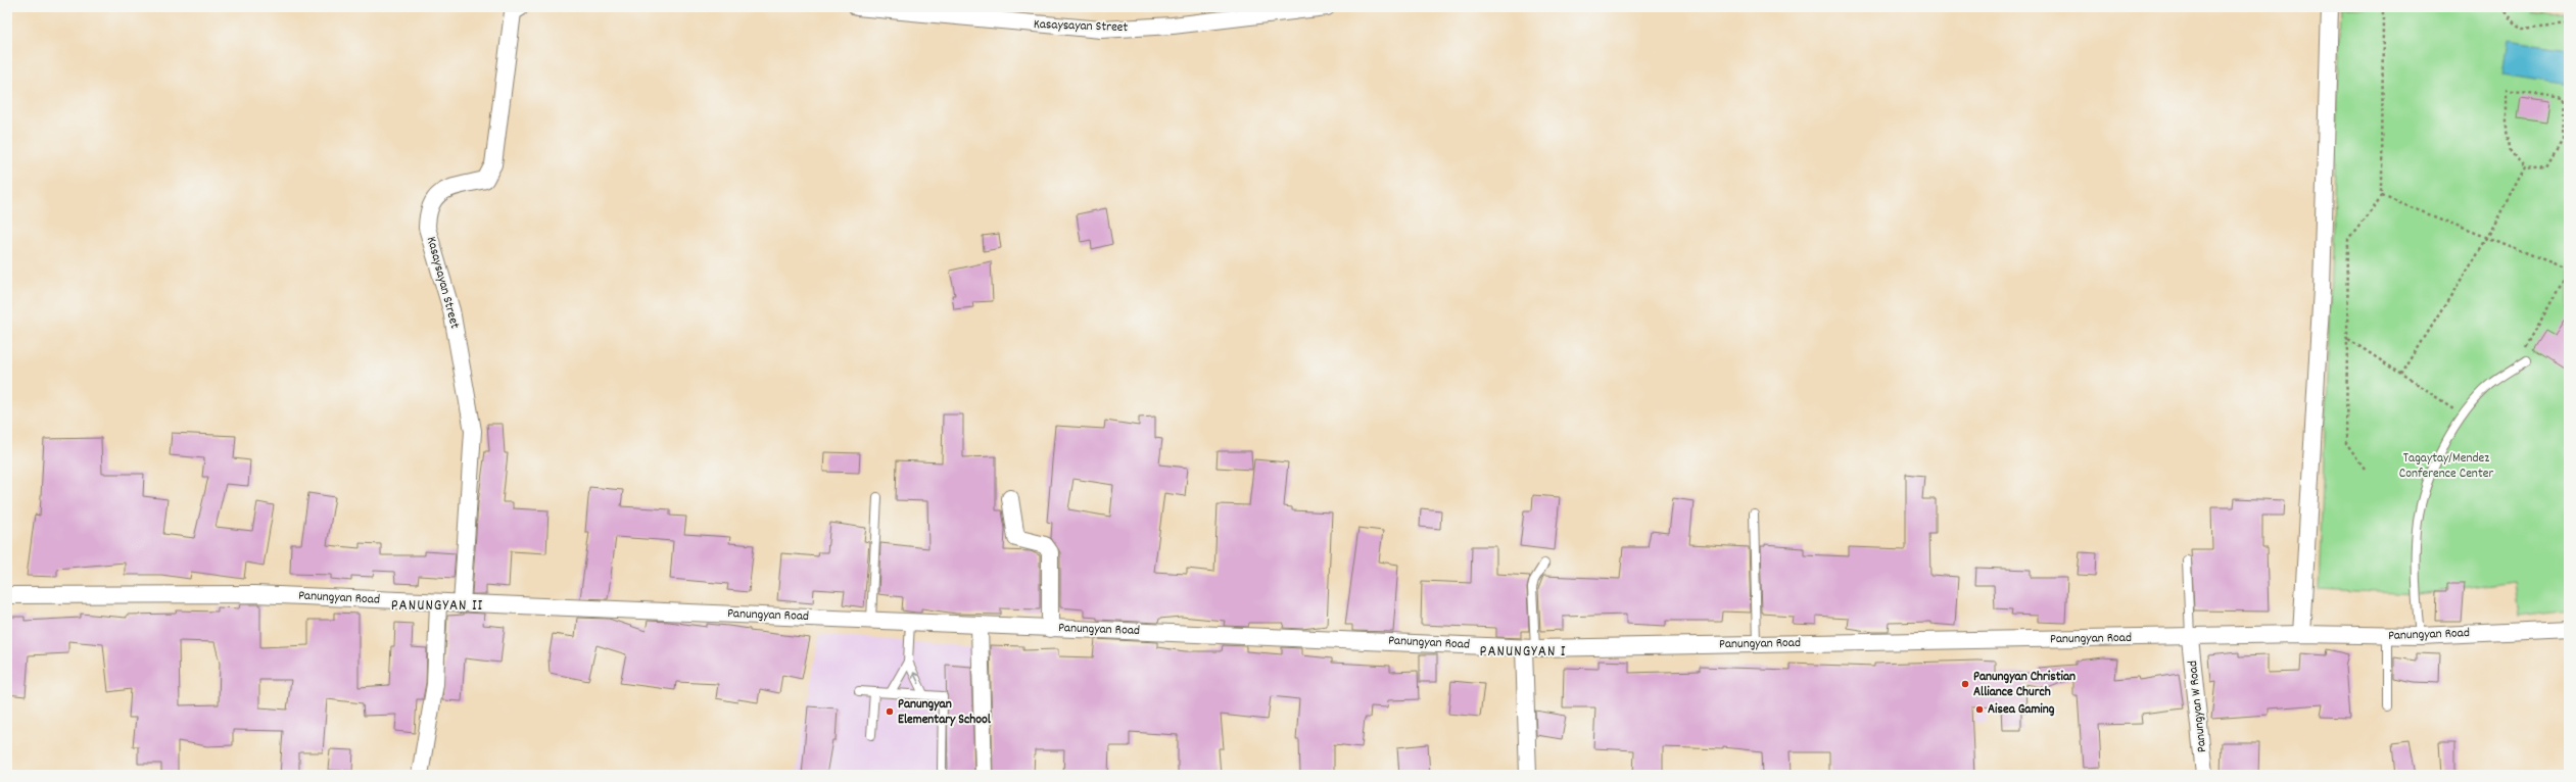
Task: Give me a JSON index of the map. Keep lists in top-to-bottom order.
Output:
{
  "streets": {
    "street": ["Kasaysayan Street", "Panungyan Road", "Panungyan W Road"]
  },
  "crossings": [
    ["Kasaysayan Street", "Panungyan Road"],
    ["Panungyan Road", "Panungyan W Road"]
  ],
  "districts": ["PANUNGYAN II", "PANUNGYAN I"],
  "parks": ["Tagaytay/Mendez Conference Center"],
  "places": ["Panungyan Christian Alliance Church", "Aisea Gaming", "Panungyan Elementary School"]
}
